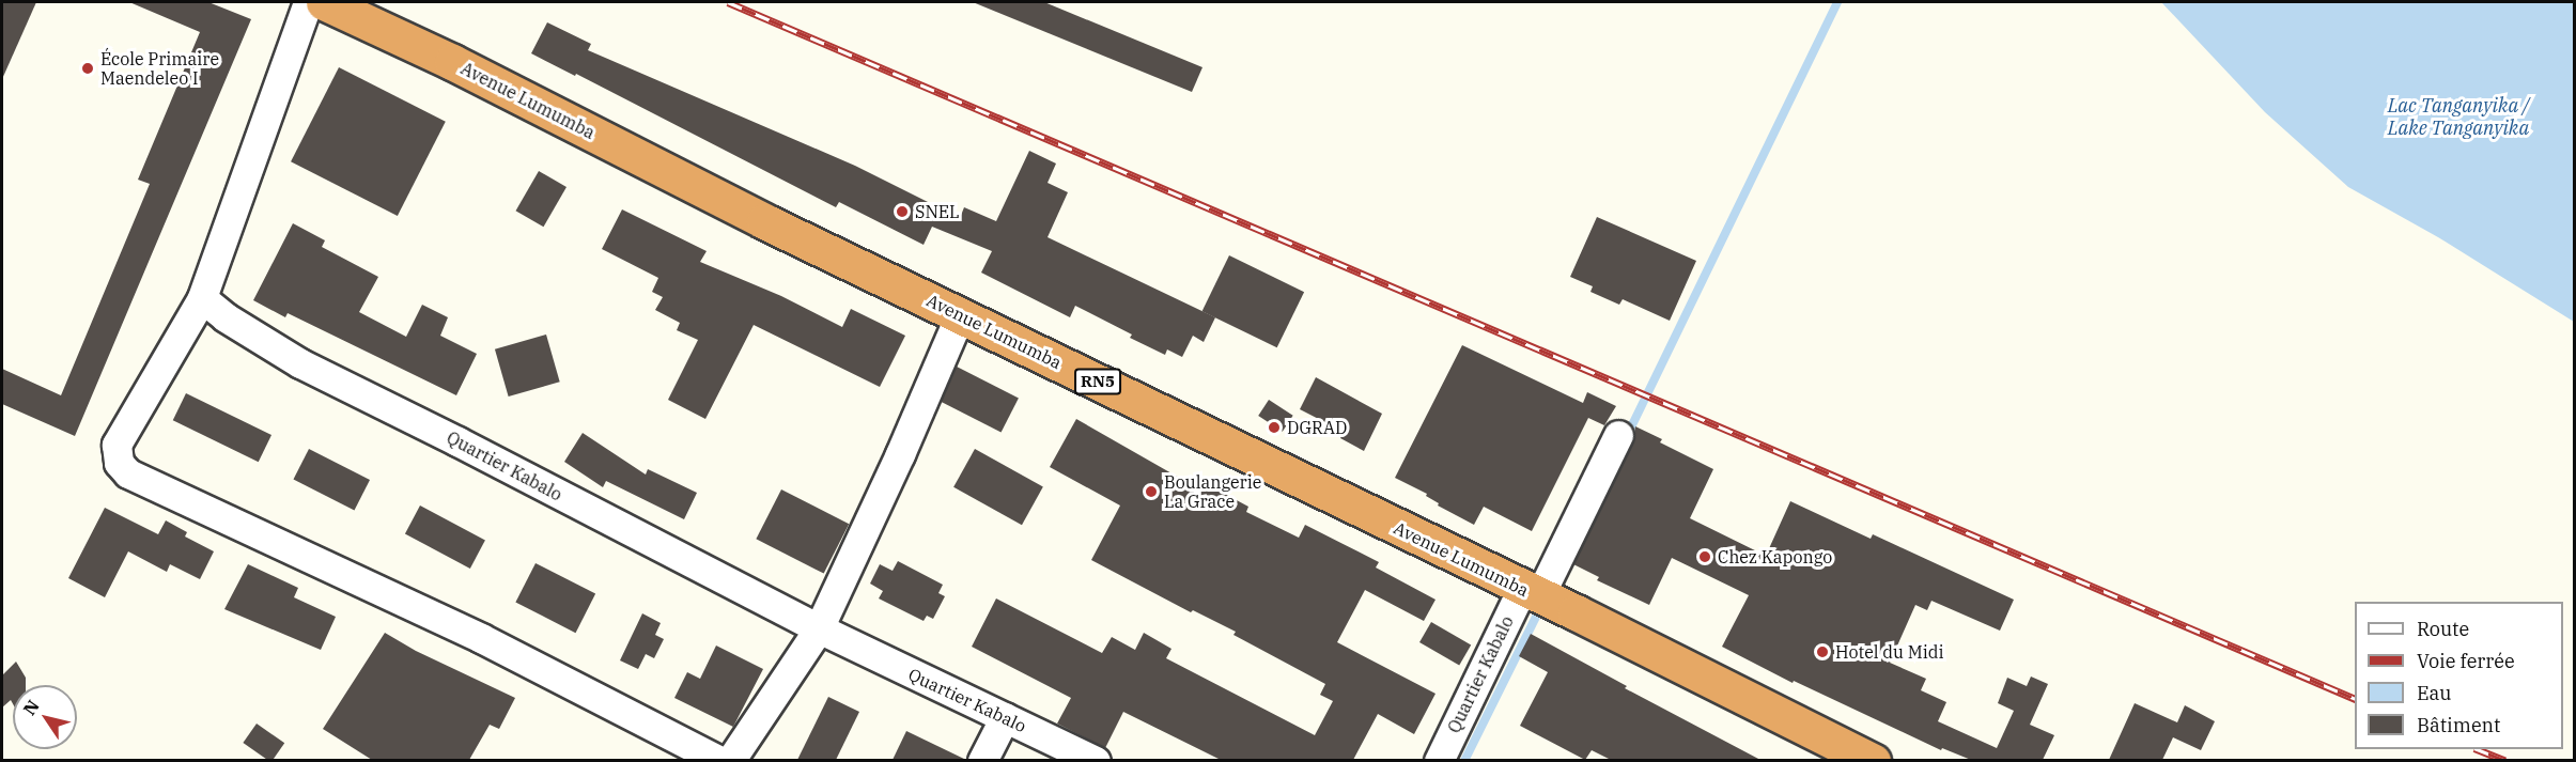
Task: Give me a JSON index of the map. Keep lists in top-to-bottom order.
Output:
{
  "streets": {
    "highway": ["Avenue Lumumba", "RN5"],
    "street": ["Quartier Kabalo"]
  },
  "crossings": [
    ["Avenue Lumumba", "Quartier Kabalo"]
  ],
  "water": ["Lac Tanganyika / Lake Tanganyika"],
  "places": [
    "École Primaire Maendeleo I",
    "SNEL",
    "DGRAD",
    "Boulangerie La Grace",
    "Chez Kapongo",
    "Hotel du Midi"
  ],
  "legend": [
    "Route",
    "Voie ferrée",
    "Eau",
    "Bâtiment"
  ],
  "north": "top left"
}
